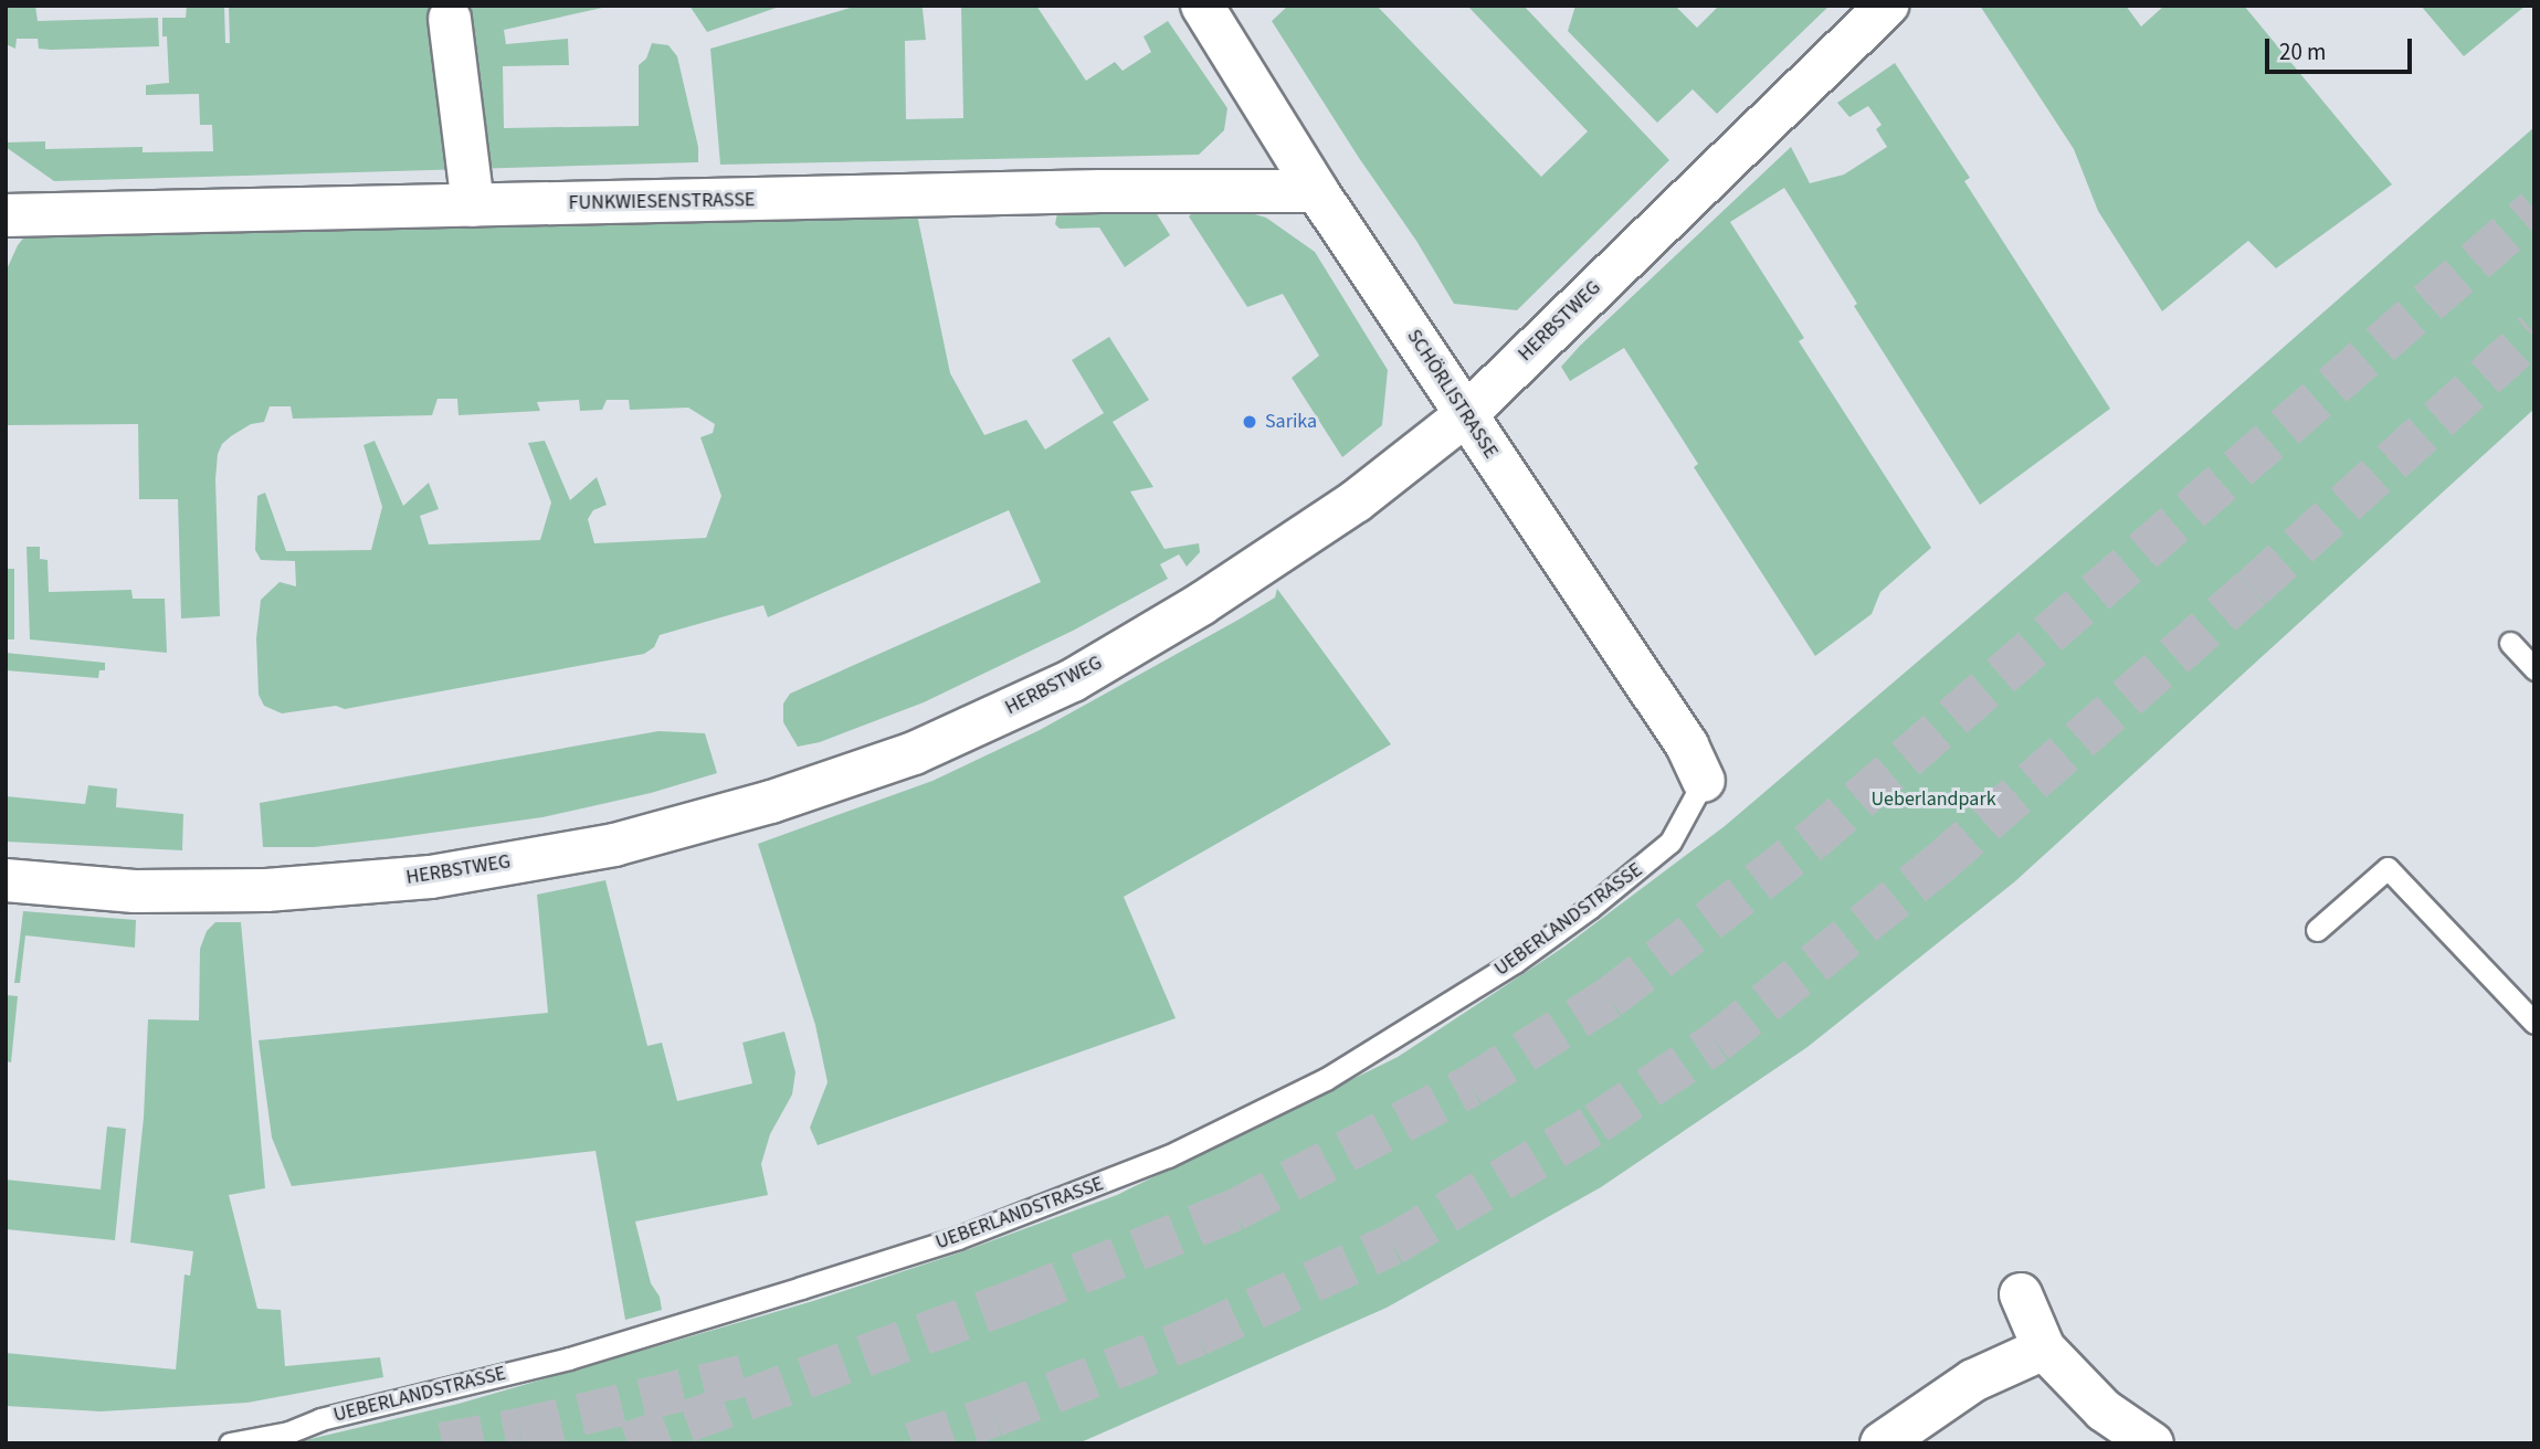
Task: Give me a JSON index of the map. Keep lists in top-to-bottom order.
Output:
{
  "streets": {
    "street": ["FUNKWIESENSTRASSE", "HERBSTWEG", "SCHÖRLISTRASSE"],
    "lane": ["UEBERLANDSTRASSE"]
  },
  "crossings": [
    ["FUNKWIESENSTRASSE", "SCHÖRLISTRASSE"],
    ["HERBSTWEG", "SCHÖRLISTRASSE"],
    ["SCHÖRLISTRASSE", "UEBERLANDSTRASSE"]
  ],
  "parks": ["Ueberlandpark"],
  "places": ["Sarika"],
  "scale_bar": "20 m"
}
